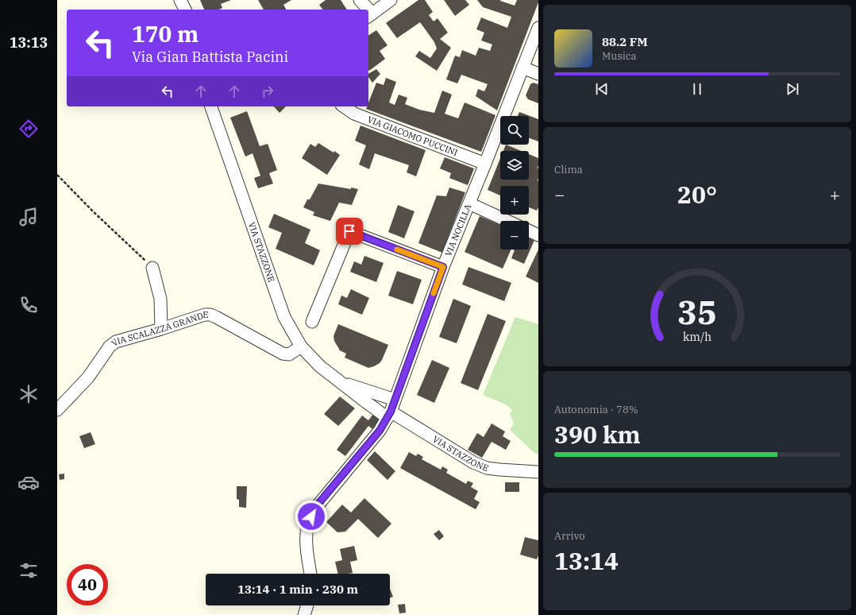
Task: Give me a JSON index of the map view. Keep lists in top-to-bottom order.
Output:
{
  "streets": {
    "street": [
      "VIA GIACOMO PUCCINI",
      "VIA NOCILLA",
      "VIA STAZZONE",
      "VIA SCALAZZA GRANDE"
    ]
  },
  "crossings": [
    ["VIA GIACOMO PUCCINI", "VIA NOCILLA"],
    ["VIA NOCILLA", "VIA STAZZONE"],
    ["VIA STAZZONE", "VIA SCALAZZA GRANDE"]
  ],
  "page": {
    "tabs": "13:13",
    "turn": ["170 m", "Via Gian Battista Pacini"],
    "song": ["88.2 FM", "Musica"],
    "map_buttons": ["+", "−"],
    "tile": [
      "Clima",
      ["Autonomia · 78%", "390 km"],
      ["Arrivo", "13:14"]
    ],
    "heat": ["−", "20°", "+"],
    "limit": "40",
    "trip": "13:14 · 1 min · 230 m",
    "gauge": ["35", "km/h"]
  }
}
